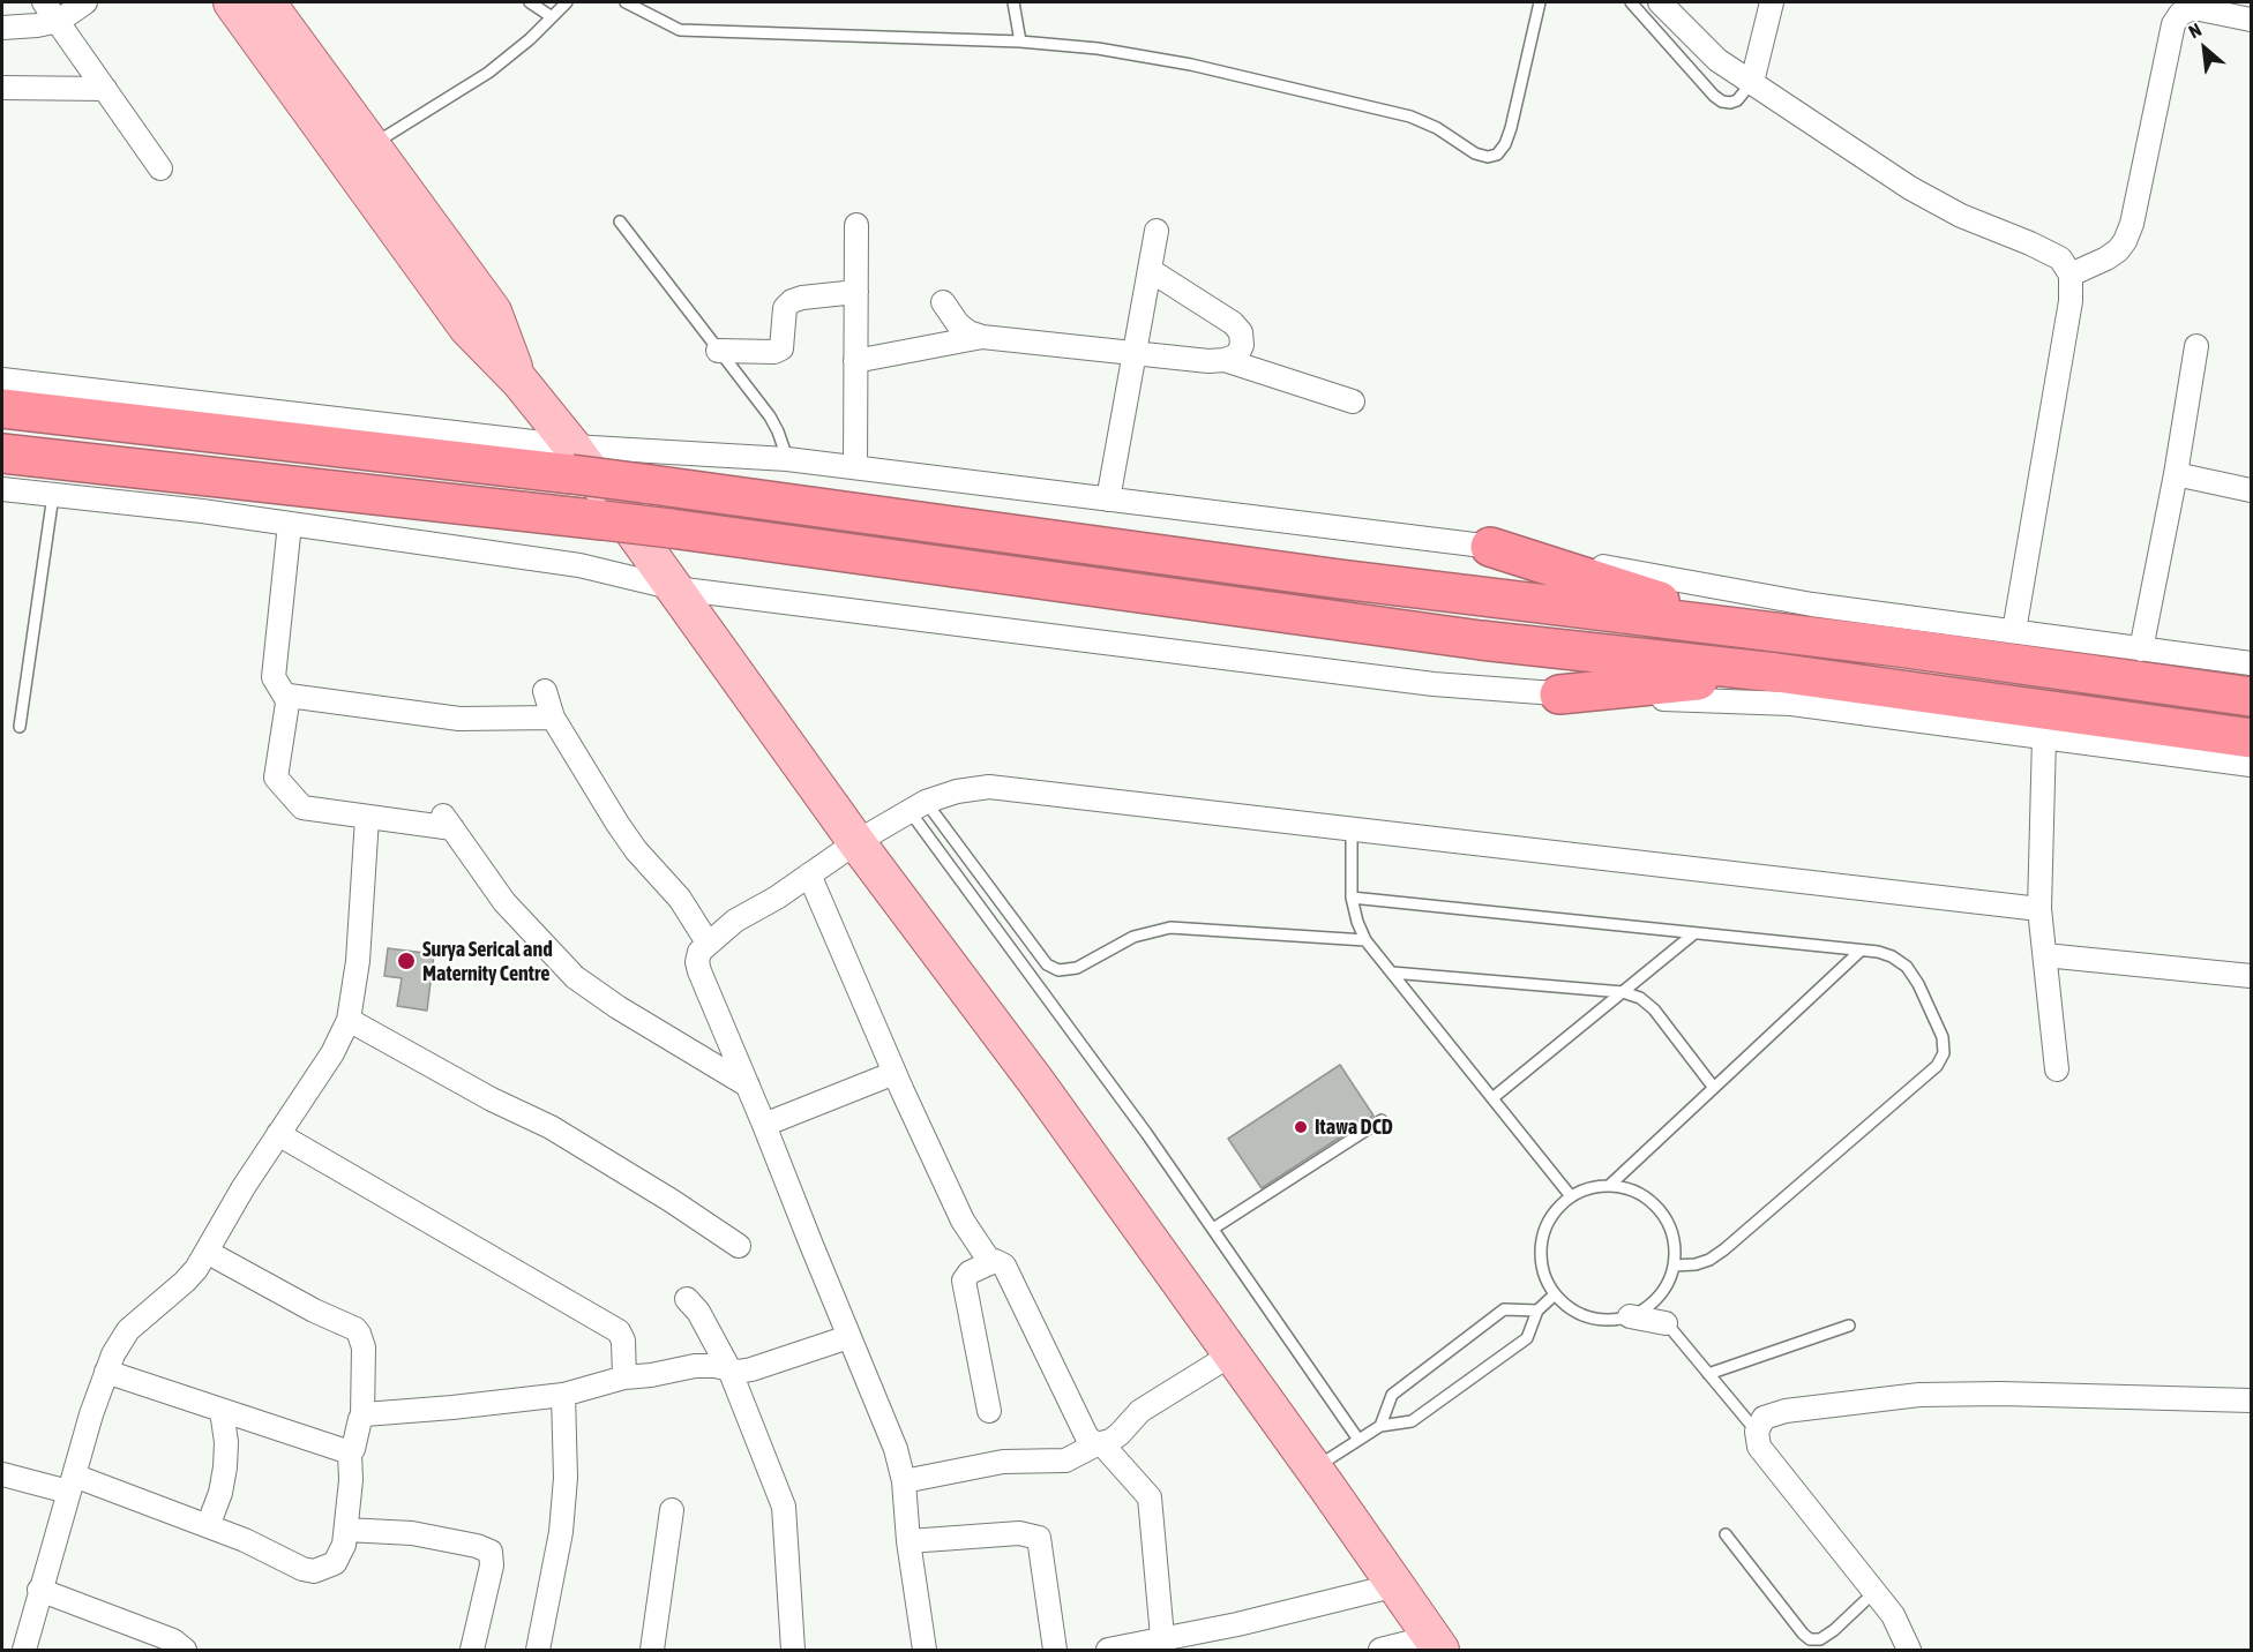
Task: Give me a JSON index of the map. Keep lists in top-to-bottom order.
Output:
{
  "places": ["Surya Serical and Maternity Centre", "Itawa DCD"],
  "north": "top left"
}
